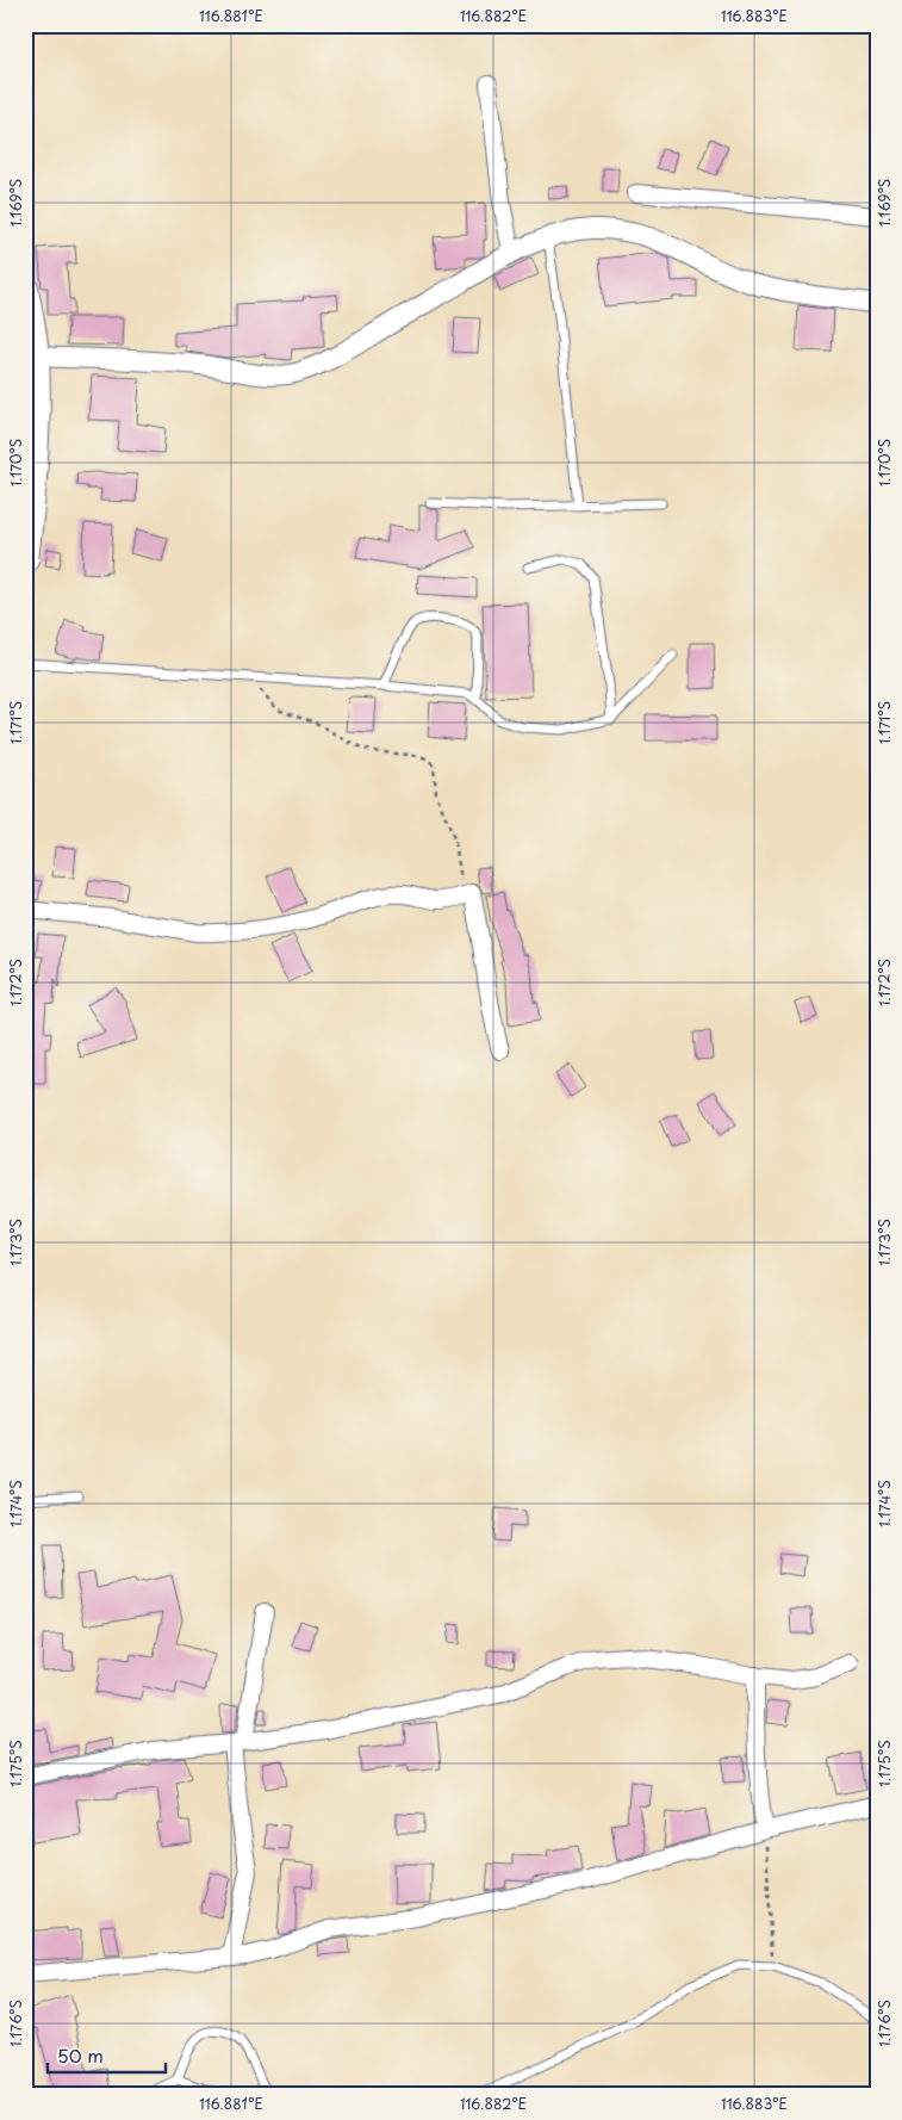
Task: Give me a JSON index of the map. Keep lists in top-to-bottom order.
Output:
{
  "scale_bar": "50 m",
  "coordinates": [
    "116.881°E",
    "116.882°E",
    "116.883°E",
    "1.169°S",
    "1.170°S",
    "1.171°S",
    "1.172°S",
    "1.173°S",
    "1.174°S",
    "1.175°S",
    "1.176°S"
  ]
}
